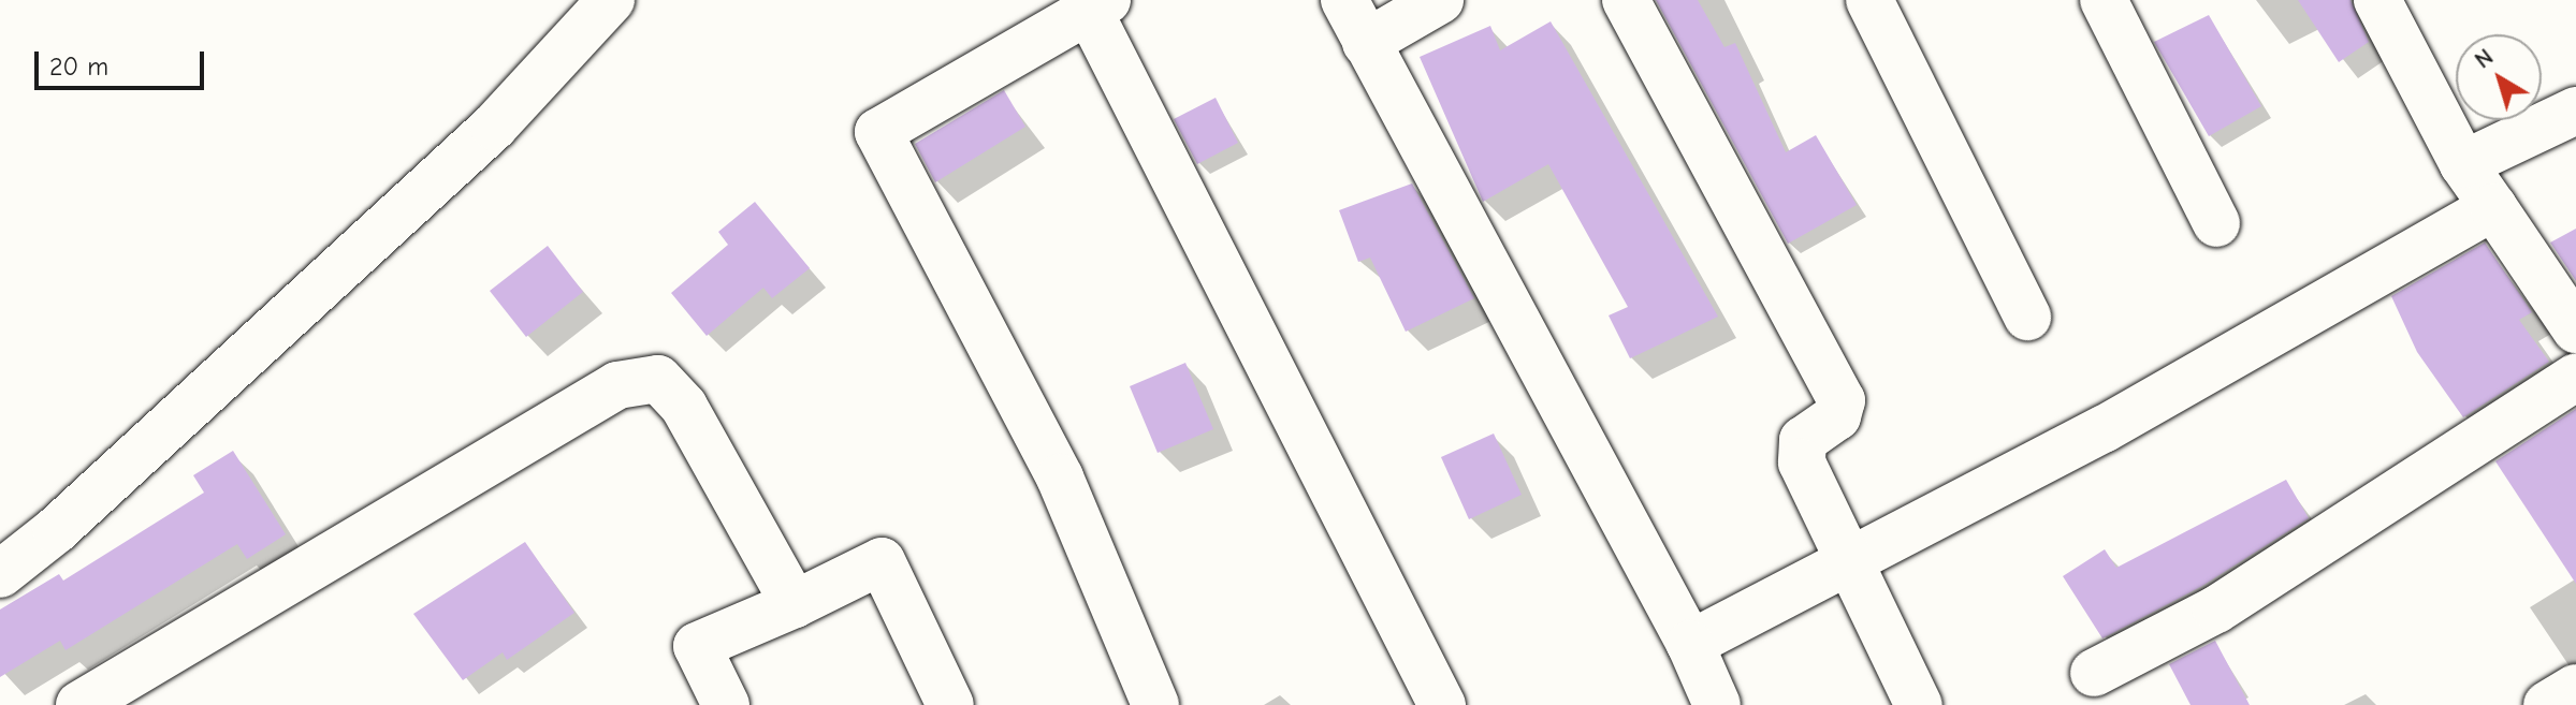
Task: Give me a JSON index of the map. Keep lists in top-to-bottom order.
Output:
{
  "scale_bar": "20 m",
  "north": "top left"
}
